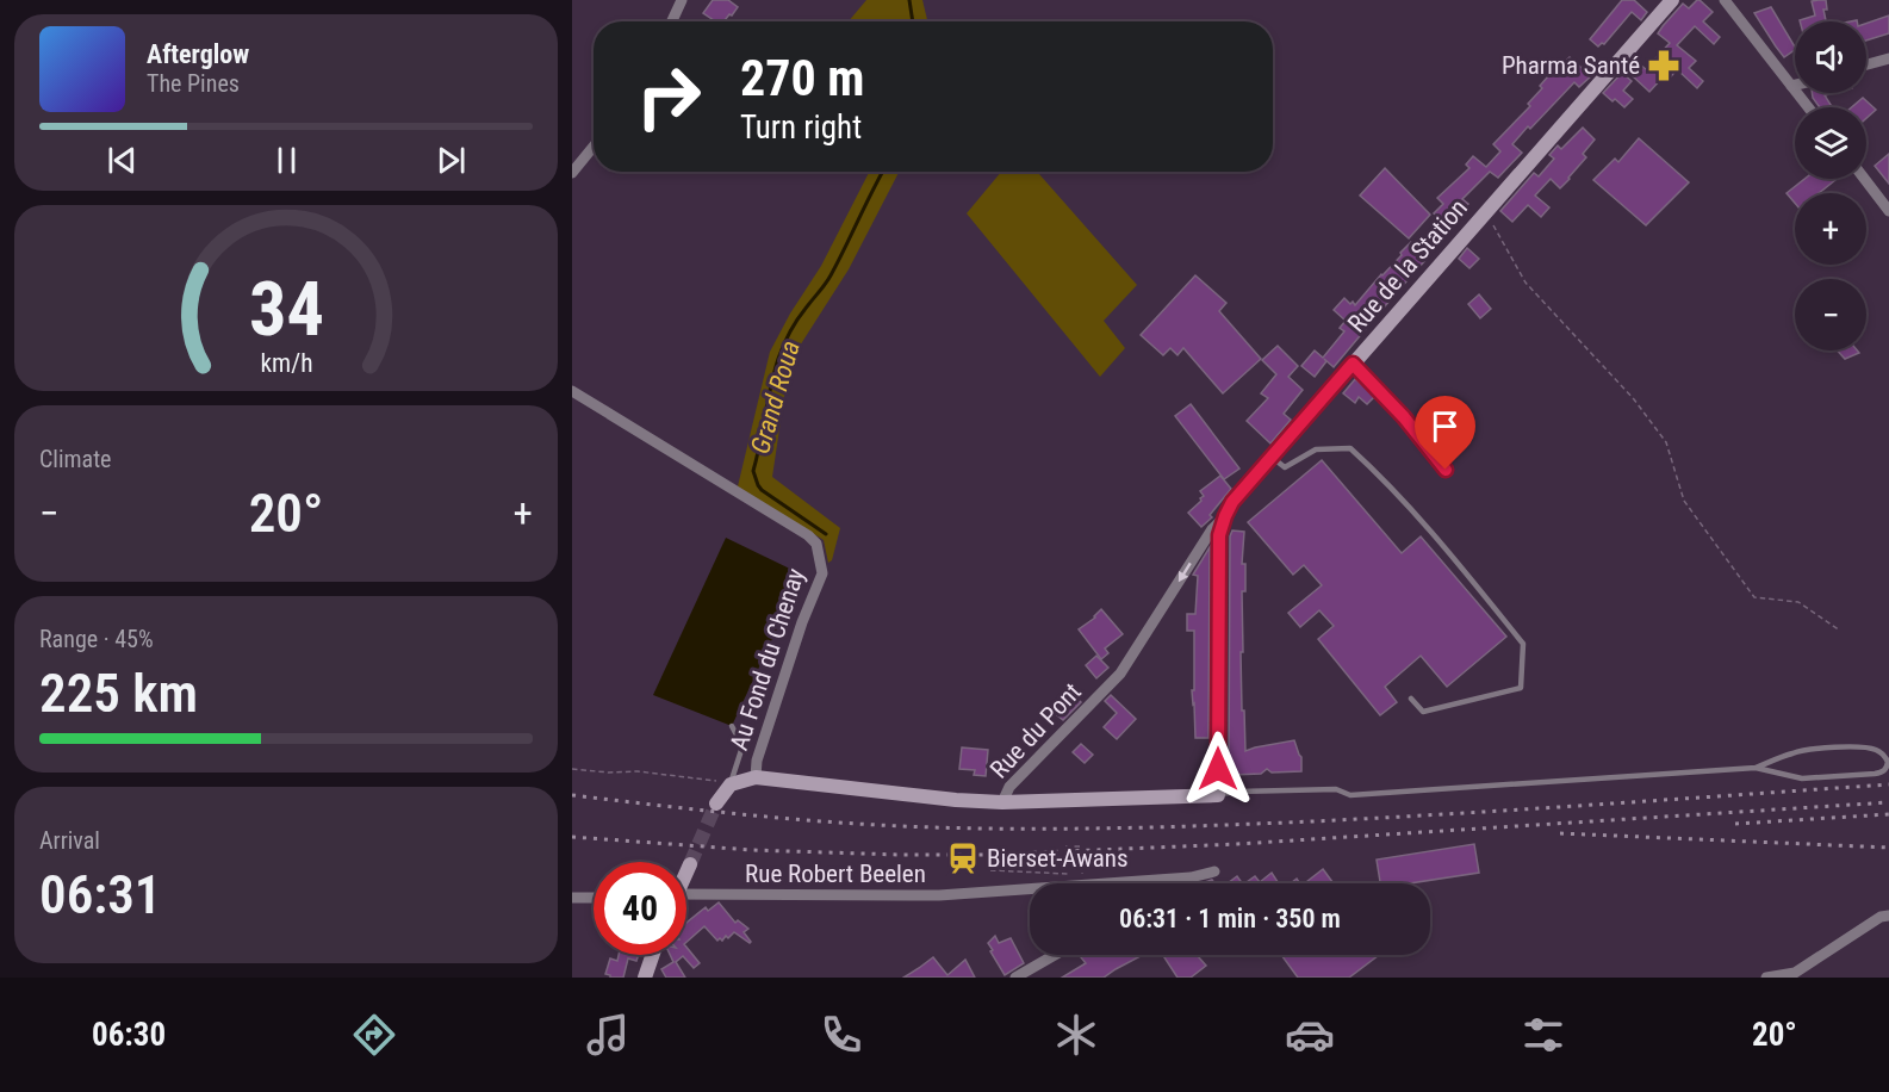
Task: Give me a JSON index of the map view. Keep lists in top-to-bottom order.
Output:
{
  "streets": {
    "street": [
      "Rue de la Station",
      "Au Fond du Chenay",
      "Rue du Pont",
      "Rue Robert Beelen"
    ]
  },
  "crossings": [
    ["Rue de la Station", "Rue du Pont"],
    ["Au Fond du Chenay", "Rue du Pont"]
  ],
  "one_way": ["Rue du Pont"],
  "water": ["Grand Roua"],
  "places": {
    "pharmacy": ["Pharma Santé"],
    "station": ["Bierset-Awans"]
  },
  "page": {
    "map_buttons": ["+", "−"],
    "turn": ["270 m", "Turn right"],
    "song": ["Afterglow", "The Pines"],
    "tile": [
      "Climate",
      ["Range · 45%", "225 km"],
      ["Arrival", "06:31"]
    ],
    "heat": ["−", "20°", "+"],
    "limit": "40",
    "trip": "06:31 · 1 min · 350 m",
    "tabs": ["06:30", "20°"],
    "gauge": ["34", "km/h"]
  }
}
